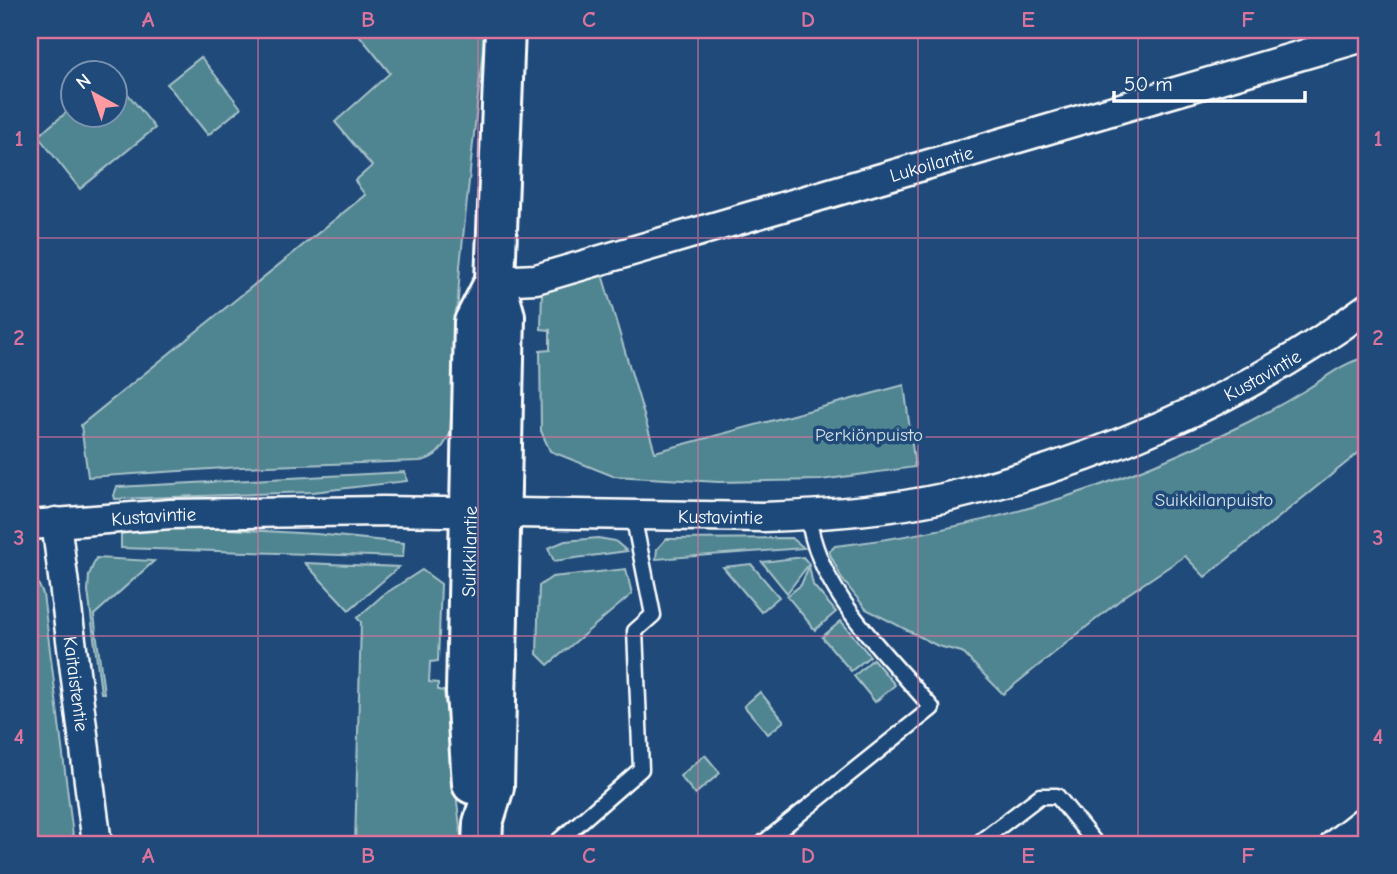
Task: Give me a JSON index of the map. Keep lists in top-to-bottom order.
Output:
{
  "streets": {
    "main road": ["Suikkilantie"],
    "street": ["Lukoilantie", "Kustavintie", "Kaitaistentie"]
  },
  "crossings": [
    ["Lukoilantie", "Suikkilantie"],
    ["Kustavintie", "Suikkilantie"],
    ["Kustavintie", "Kaitaistentie"]
  ],
  "parks": ["Perkiönpuisto", "Suikkilanpuisto"],
  "scale_bar": "50 m",
  "north": "top left",
  "grid": {
    "columns": [
      "A",
      "B",
      "C",
      "D",
      "E",
      "F"
    ],
    "rows": [
      "1",
      "2",
      "3",
      "4"
    ]
  }
}
